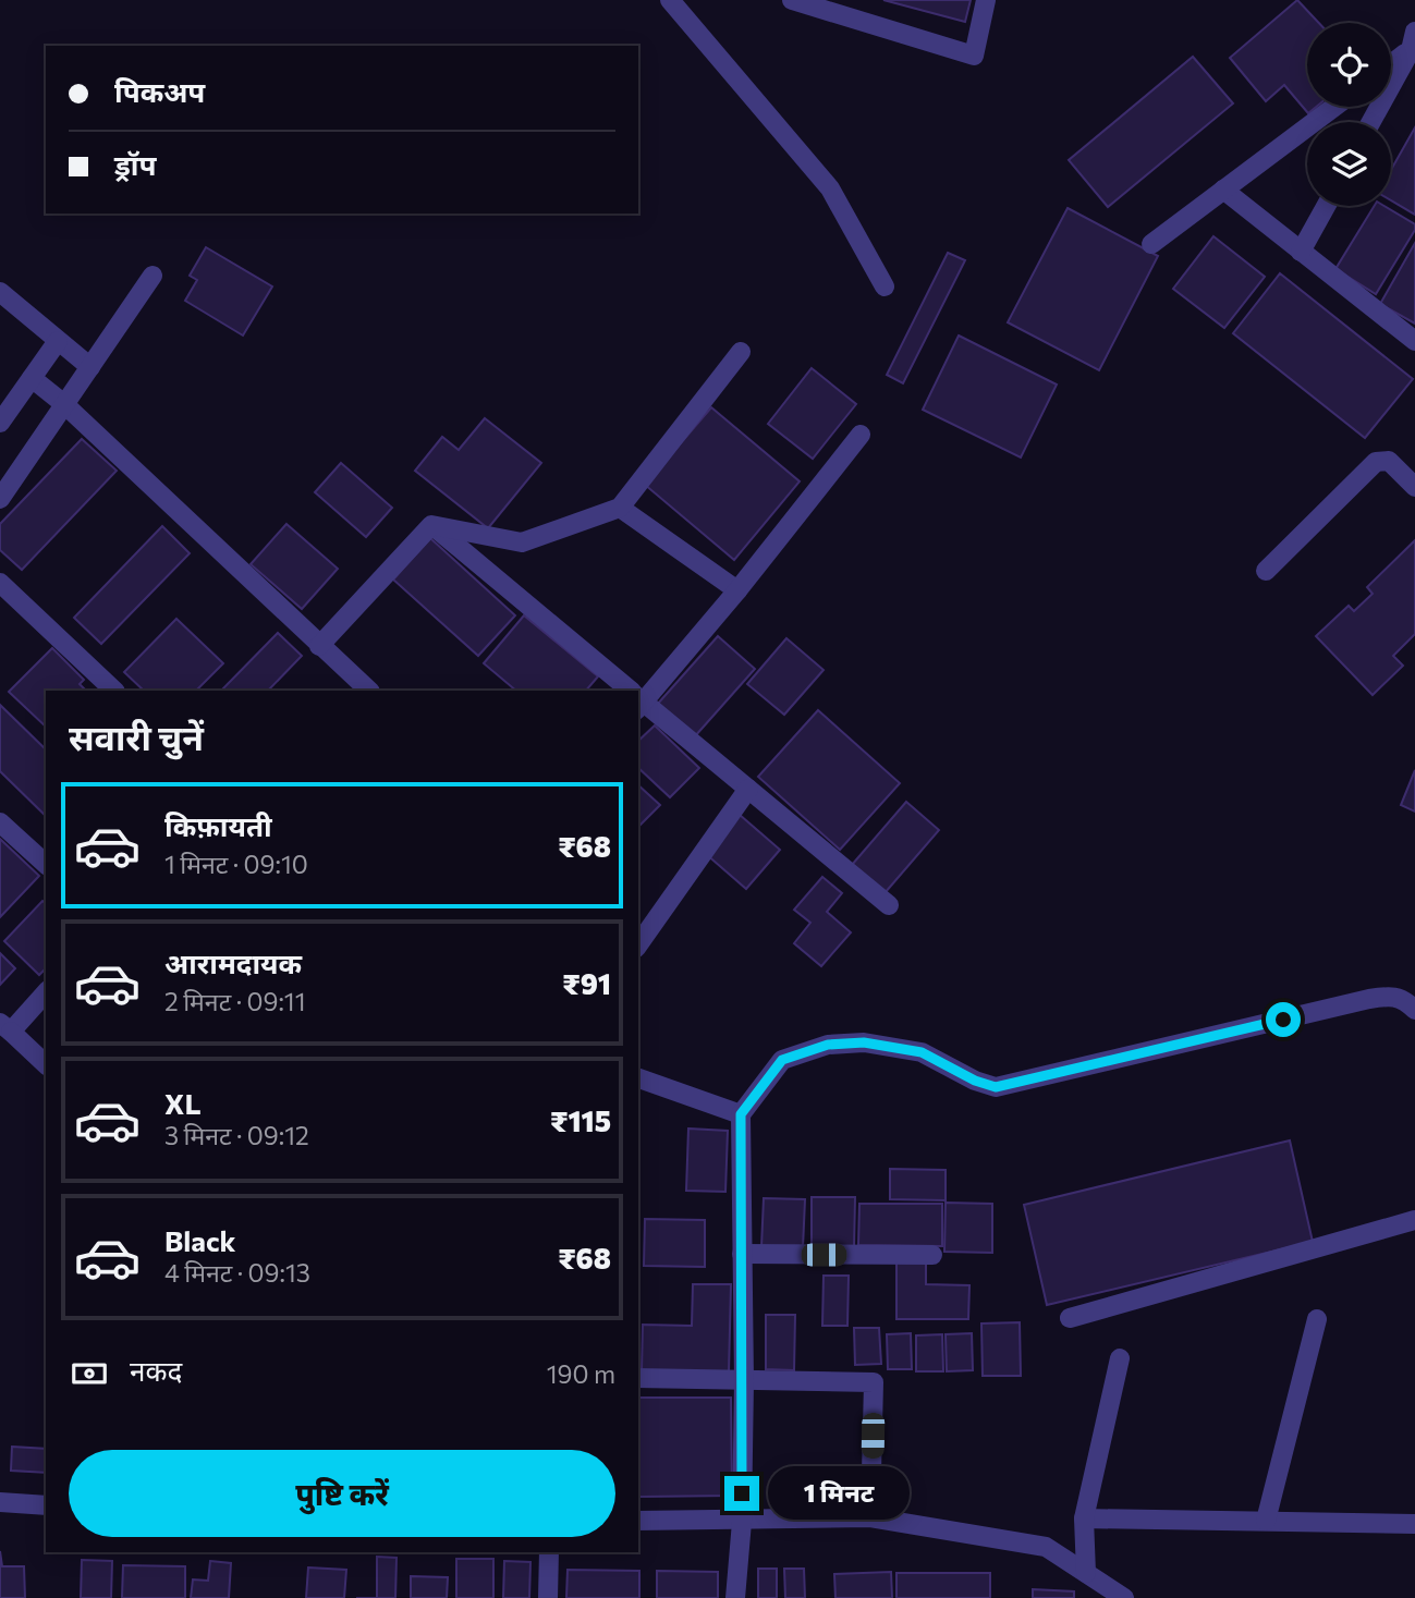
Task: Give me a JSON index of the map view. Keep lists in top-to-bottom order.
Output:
{
  "page": {
    "banner": ["पिकअप", "ड्रॉप"],
    "heading": "सवारी चुनें",
    "list": [
      {
        "name": "किफ़ायती",
        "note": "1 मिनट · 09:10",
        "value": "₹68"
      },
      {
        "name": "आरामदायक",
        "note": "2 मिनट · 09:11",
        "value": "₹91"
      },
      {
        "name": "XL",
        "note": "3 मिनट · 09:12",
        "value": "₹115"
      },
      {
        "name": "Black",
        "note": "4 मिनट · 09:13",
        "value": "₹68"
      }
    ],
    "pay": ["नकद", "190 m"],
    "buttons": "पुष्टि करें",
    "bubble": "1 मिनट"
  }
}
